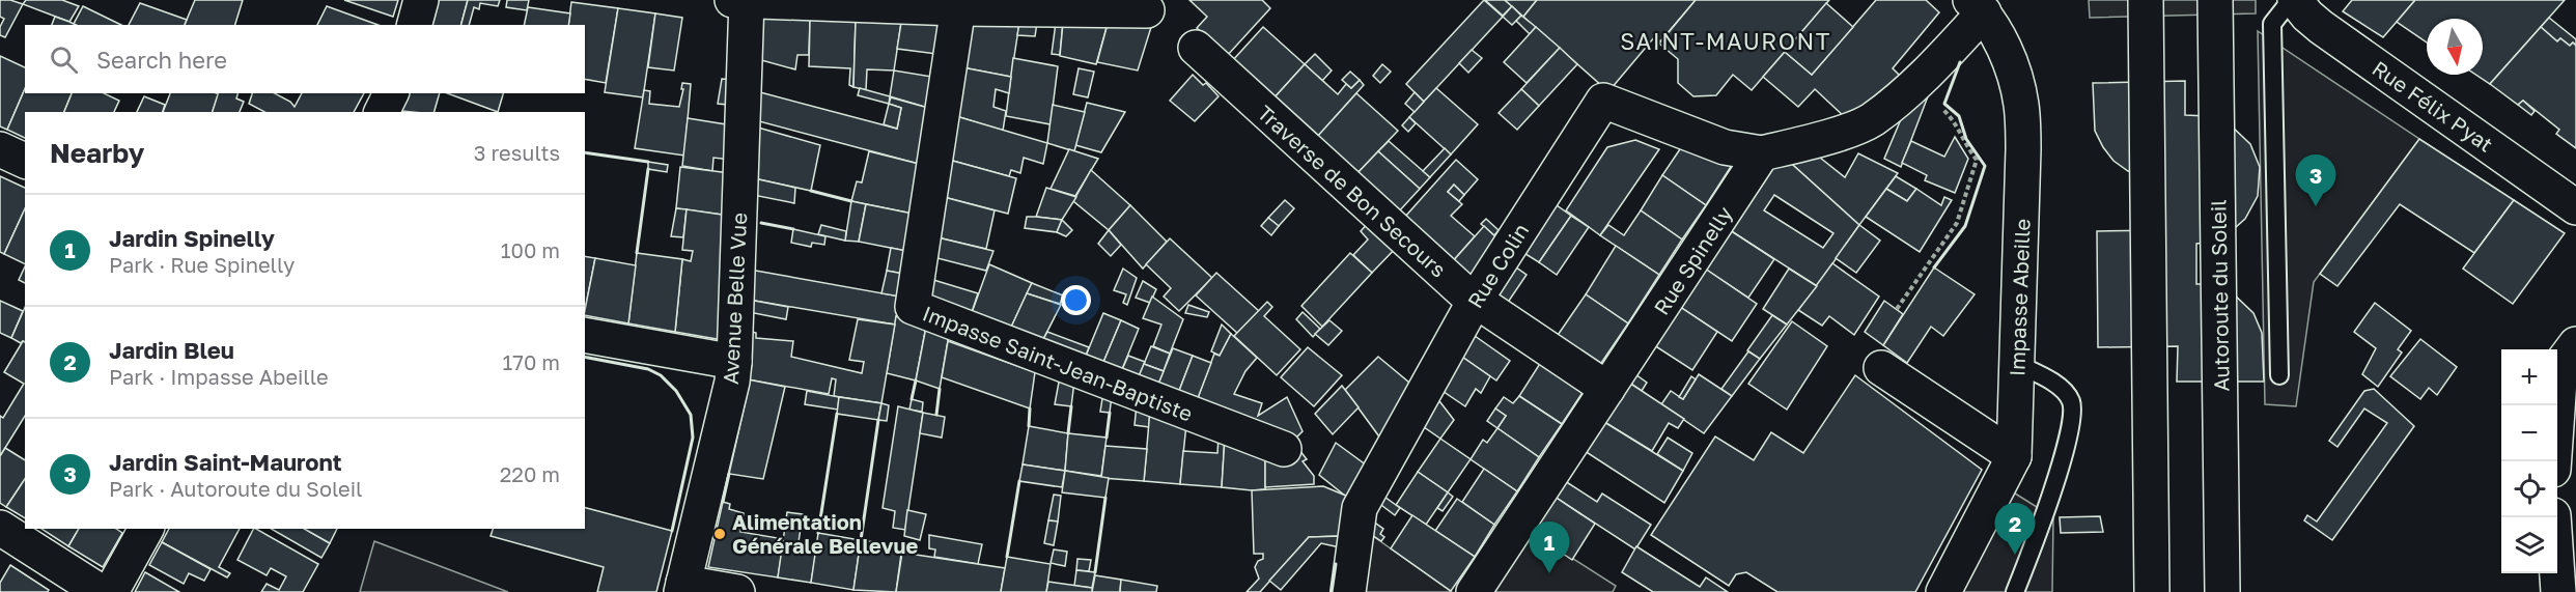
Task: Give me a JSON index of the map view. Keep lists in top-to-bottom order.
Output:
{
  "streets": {
    "main road": [
      "Rue Félix Pyat",
      "Traverse de Bon Secours",
      "Rue Spinelly",
      "Rue Colin",
      "Autoroute du Soleil",
      "Impasse Abeille",
      "Avenue Belle Vue",
      "Impasse Saint-Jean-Baptiste"
    ]
  },
  "crossings": [
    ["Traverse de Bon Secours", "Rue Spinelly"],
    ["Traverse de Bon Secours", "Rue Colin"],
    ["Rue Spinelly", "Rue Colin"]
  ],
  "districts": ["SAINT-MAURONT"],
  "places": ["Alimentation Générale Bellevue"],
  "north": "bottom",
  "page": {
    "search": "Search here",
    "heading": ["Nearby", "3 results"],
    "pins": ["3", "2", "1"],
    "list": [
      {
        "mark": "1",
        "name": "Jardin Spinelly",
        "note": "Park · Rue Spinelly",
        "value": "100 m"
      },
      {
        "mark": "2",
        "name": "Jardin Bleu",
        "note": "Park · Impasse Abeille",
        "value": "170 m"
      },
      {
        "mark": "3",
        "name": "Jardin Saint-Mauront",
        "note": "Park · Autoroute du Soleil",
        "value": "220 m"
      }
    ],
    "map_buttons": ["+", "−"]
  }
}
